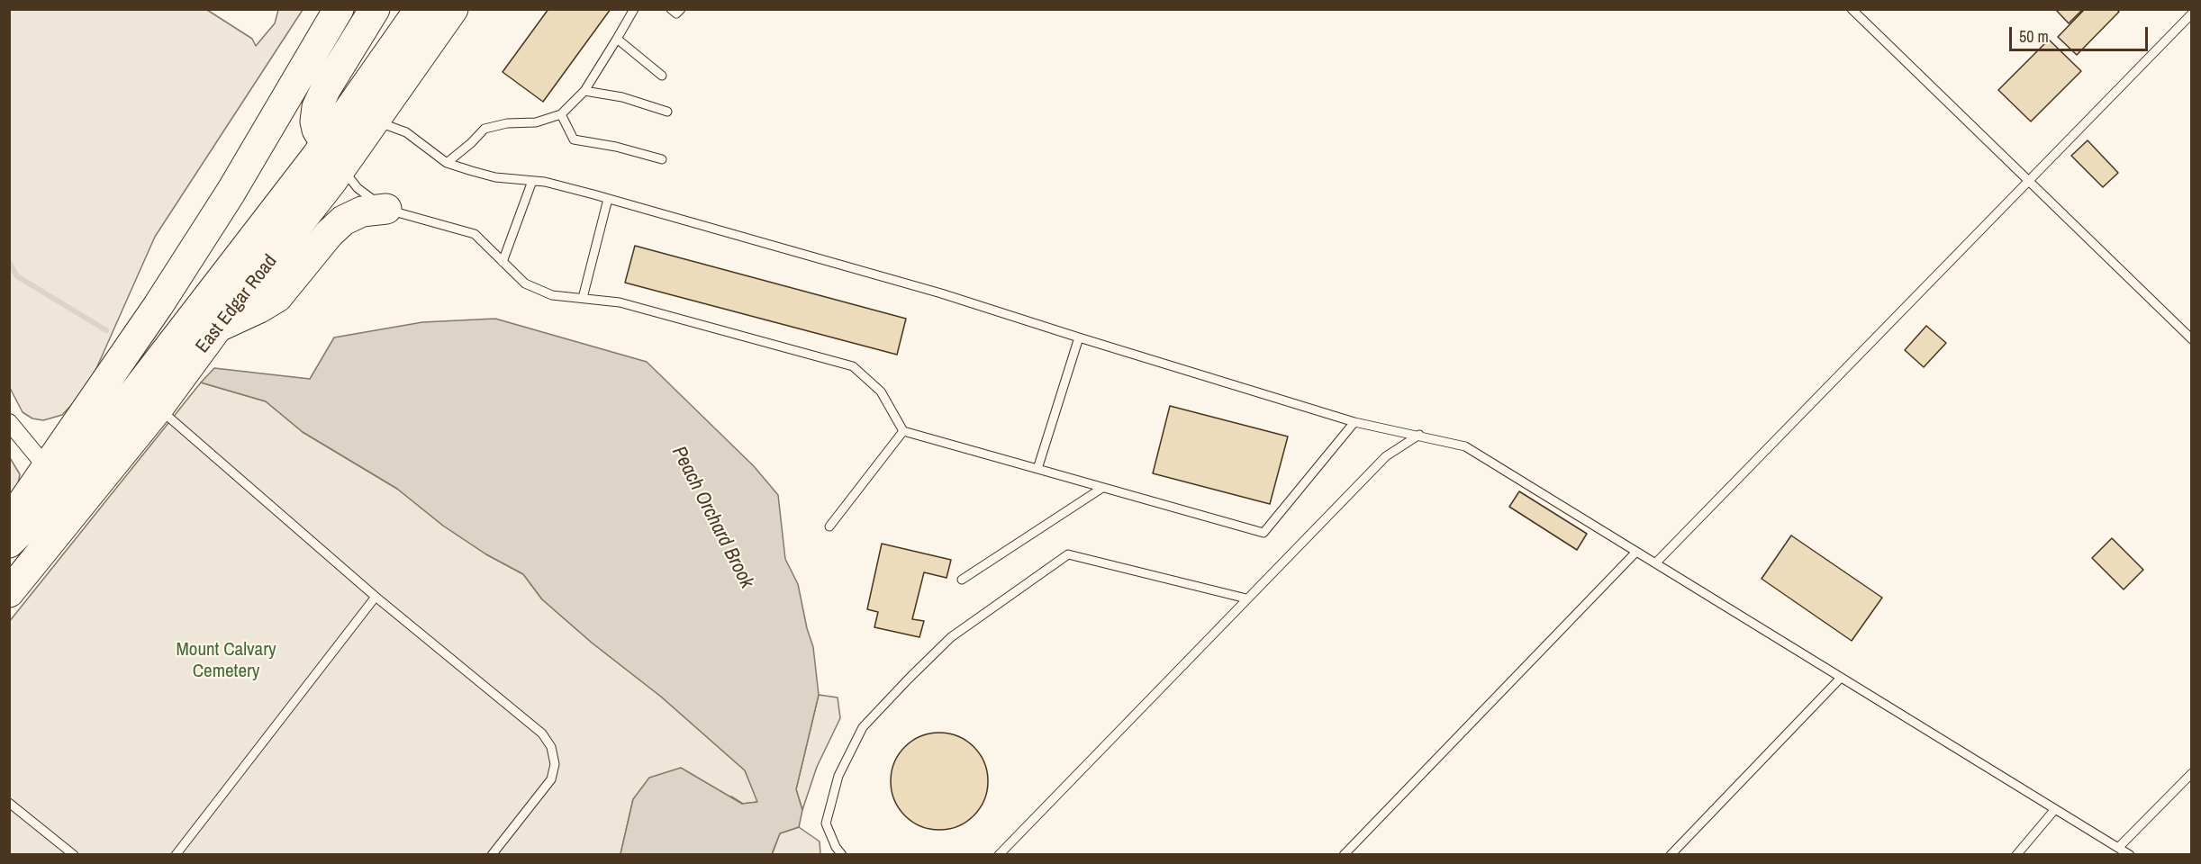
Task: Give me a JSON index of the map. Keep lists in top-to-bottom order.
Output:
{
  "streets": {
    "highway": ["East Edgar Road"]
  },
  "water": ["Peach Orchard Brook"],
  "parks": ["Mount Calvary Cemetery"],
  "scale_bar": "50 m"
}
